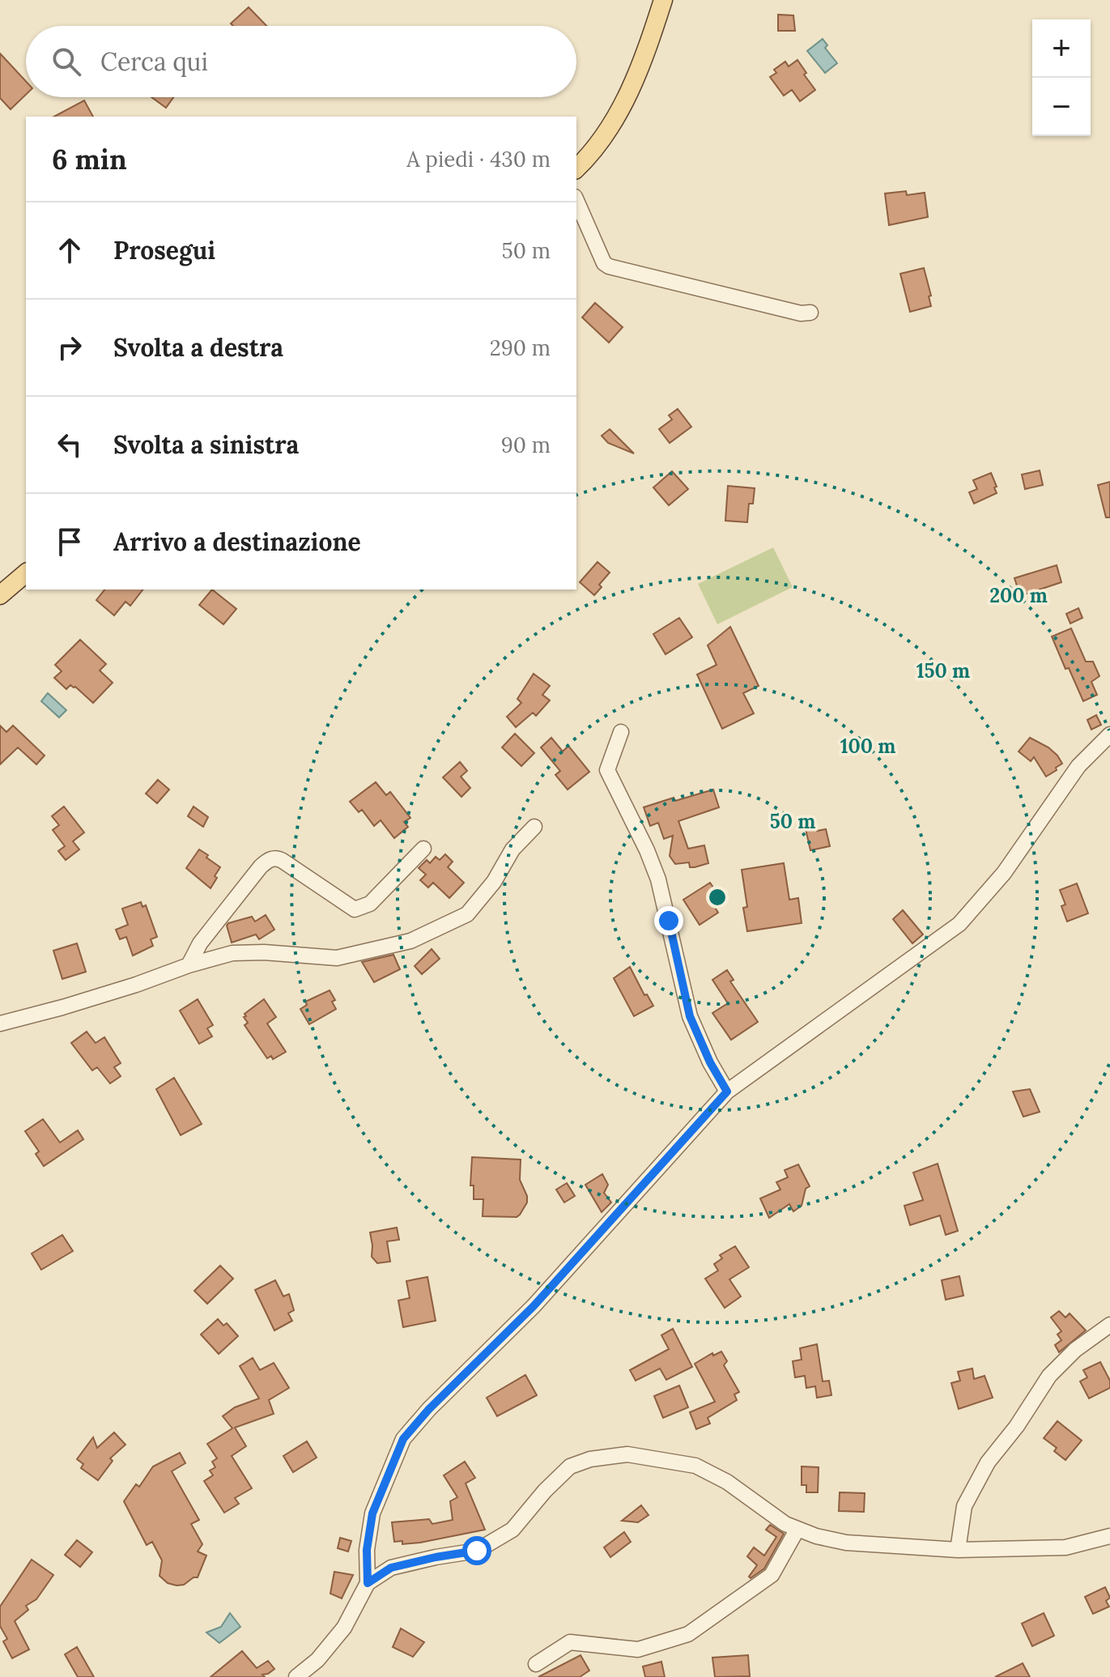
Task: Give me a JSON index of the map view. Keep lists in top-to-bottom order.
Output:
{
  "page": {
    "map_buttons": ["+", "−"],
    "search": "Cerca qui",
    "heading": ["6 min", "A piedi · 430 m"],
    "list": [
      ["Prosegui", "50 m"],
      ["Svolta a destra", "290 m"],
      ["Svolta a sinistra", "90 m"],
      "Arrivo a destinazione"
    ]
  },
  "rings": [
    "200 m",
    "150 m",
    "100 m",
    "50 m"
  ]
}
